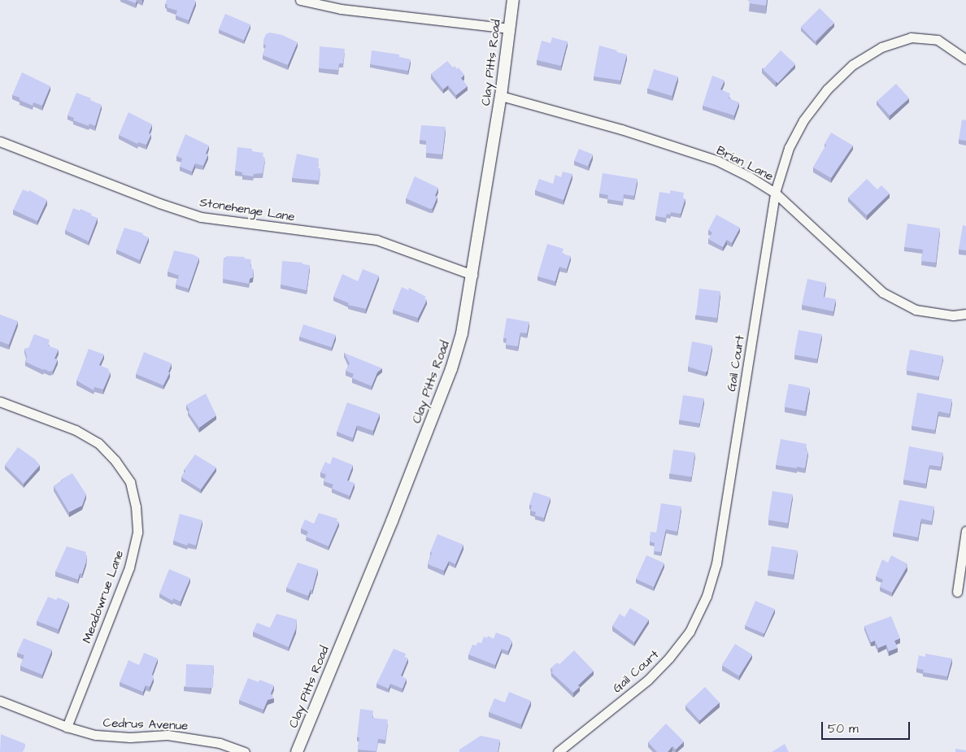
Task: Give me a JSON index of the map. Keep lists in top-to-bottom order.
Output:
{
  "streets": {
    "street": [
      "Clay Pitts Road",
      "Brian Lane",
      "Stonehenge Lane",
      "Gail Court",
      "Meadowrue Lane",
      "Cedrus Avenue"
    ]
  },
  "crossings": [
    ["Clay Pitts Road", "Brian Lane"],
    ["Clay Pitts Road", "Stonehenge Lane"],
    ["Brian Lane", "Gail Court"],
    ["Meadowrue Lane", "Cedrus Avenue"]
  ],
  "scale_bar": "50 m"
}
